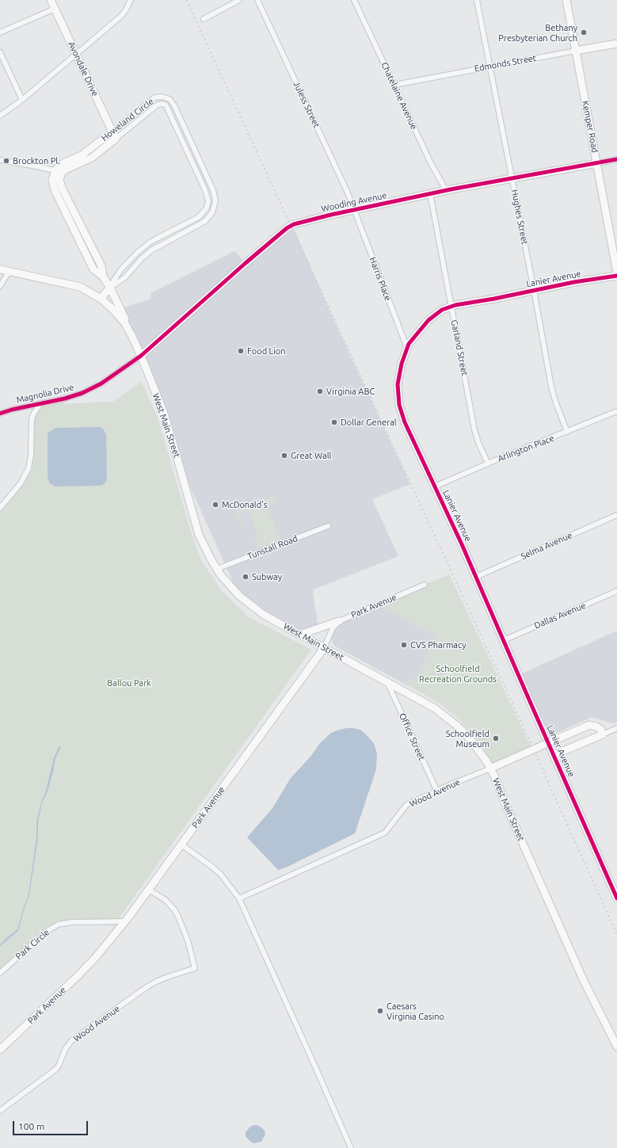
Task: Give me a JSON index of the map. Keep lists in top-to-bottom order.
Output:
{
  "streets": {
    "street": [
      "Edmonds Street",
      "Avondale Drive",
      "Chatelaine Avenue",
      "Juless Street",
      "Howeland Circle",
      "Kemper Road",
      "Wooding Avenue",
      "Hughes Street",
      "Harris Place",
      "Lanier Avenue",
      "Garland Street",
      "Magnolia Drive",
      "West Main Street",
      "Arlington Place",
      "Selma Avenue",
      "Tunstall Road",
      "Park Avenue",
      "Dallas Avenue",
      "Office Street",
      "Wood Avenue",
      "Park Circle"
    ]
  },
  "crossings": [
    ["Edmonds Street", "Chatelaine Avenue"],
    ["Edmonds Street", "Kemper Road"],
    ["Edmonds Street", "Hughes Street"],
    ["Avondale Drive", "Howeland Circle"],
    ["Chatelaine Avenue", "Wooding Avenue"],
    ["Juless Street", "Wooding Avenue"],
    ["Juless Street", "Harris Place"],
    ["Howeland Circle", "West Main Street"],
    ["Kemper Road", "Wooding Avenue"],
    ["Wooding Avenue", "Hughes Street"],
    ["Wooding Avenue", "Harris Place"],
    ["Wooding Avenue", "Garland Street"],
    ["Wooding Avenue", "Magnolia Drive"],
    ["Wooding Avenue", "West Main Street"],
    ["Hughes Street", "Lanier Avenue"],
    ["Hughes Street", "Arlington Place"],
    ["Harris Place", "Lanier Avenue"],
    ["Lanier Avenue", "Garland Street"],
    ["Lanier Avenue", "Arlington Place"],
    ["Lanier Avenue", "Selma Avenue"],
    ["Lanier Avenue", "Dallas Avenue"],
    ["Garland Street", "Arlington Place"],
    ["Magnolia Drive", "West Main Street"],
    ["West Main Street", "Tunstall Road"],
    ["West Main Street", "Park Avenue"],
    ["West Main Street", "Office Street"],
    ["West Main Street", "Wood Avenue"],
    ["Park Avenue", "Wood Avenue"],
    ["Park Avenue", "Park Circle"],
    ["Office Street", "Wood Avenue"]
  ],
  "parks": ["Schoolfield Recreation Grounds", "Ballou Park"],
  "places": [
    "Bethany Presbyterian Church",
    "Brockton Pl.",
    "Food Lion",
    "Virginia ABC",
    "Dollar General",
    "Great Wall",
    "McDonald's",
    "Subway",
    "CVS Pharmacy",
    "Schoolfield Museum",
    "Caesars Virginia Casino"
  ],
  "scale_bar": "100 m"
}
